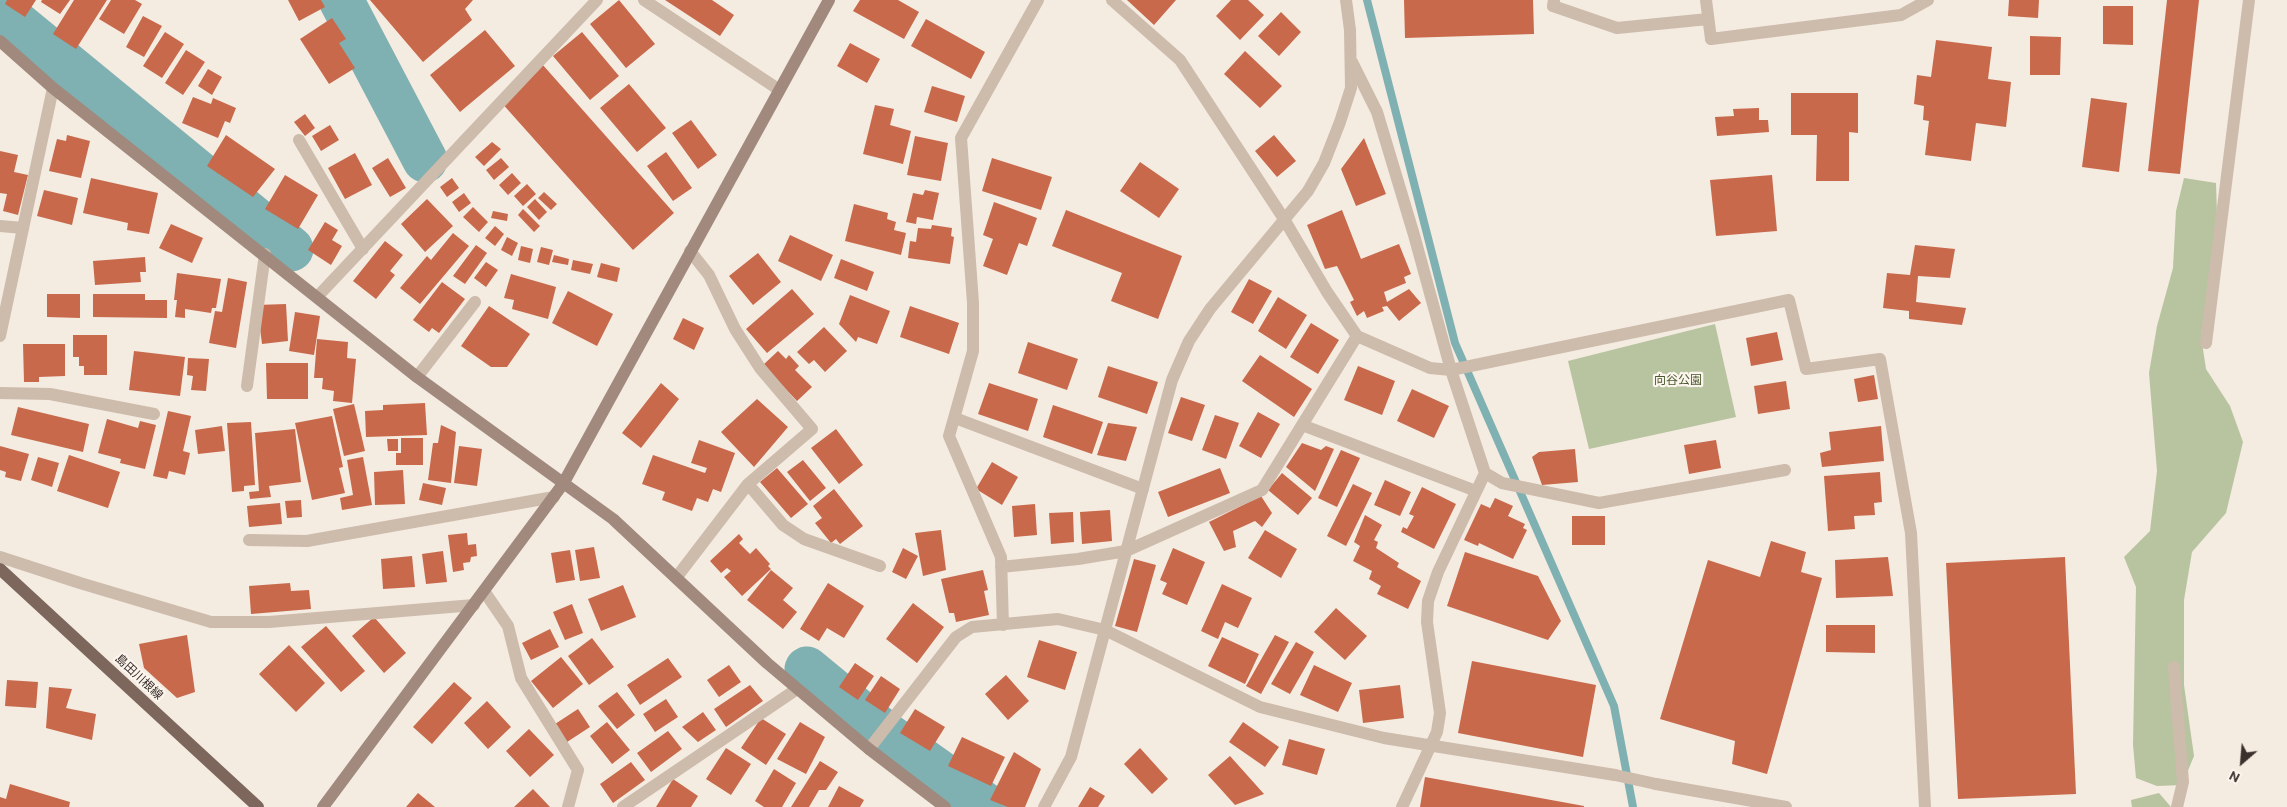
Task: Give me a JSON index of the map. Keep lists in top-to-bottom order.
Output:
{
  "streets": {
    "main road": ["島田川根線"]
  },
  "parks": ["向谷公園"],
  "north": "bottom left"
}
